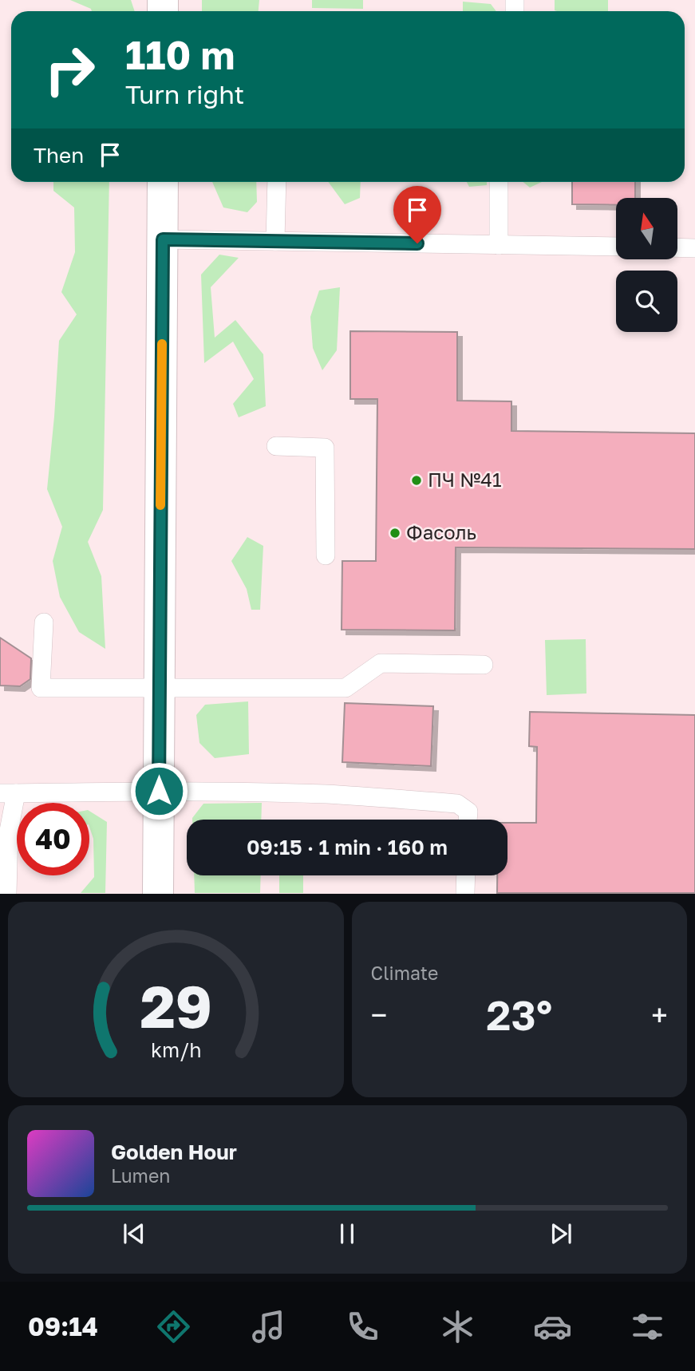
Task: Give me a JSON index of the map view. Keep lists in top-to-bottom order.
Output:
{
  "places": ["ПЧ №41", "Фасоль"],
  "north": "top",
  "page": {
    "turn": ["110 m", "Turn right"],
    "then": "Then",
    "limit": "40",
    "trip": "09:15 · 1 min · 160 m",
    "tile": "Climate",
    "heat": ["−", "23°", "+"],
    "song": ["Golden Hour", "Lumen"],
    "tabs": "09:14",
    "gauge": ["29", "km/h"]
  }
}
